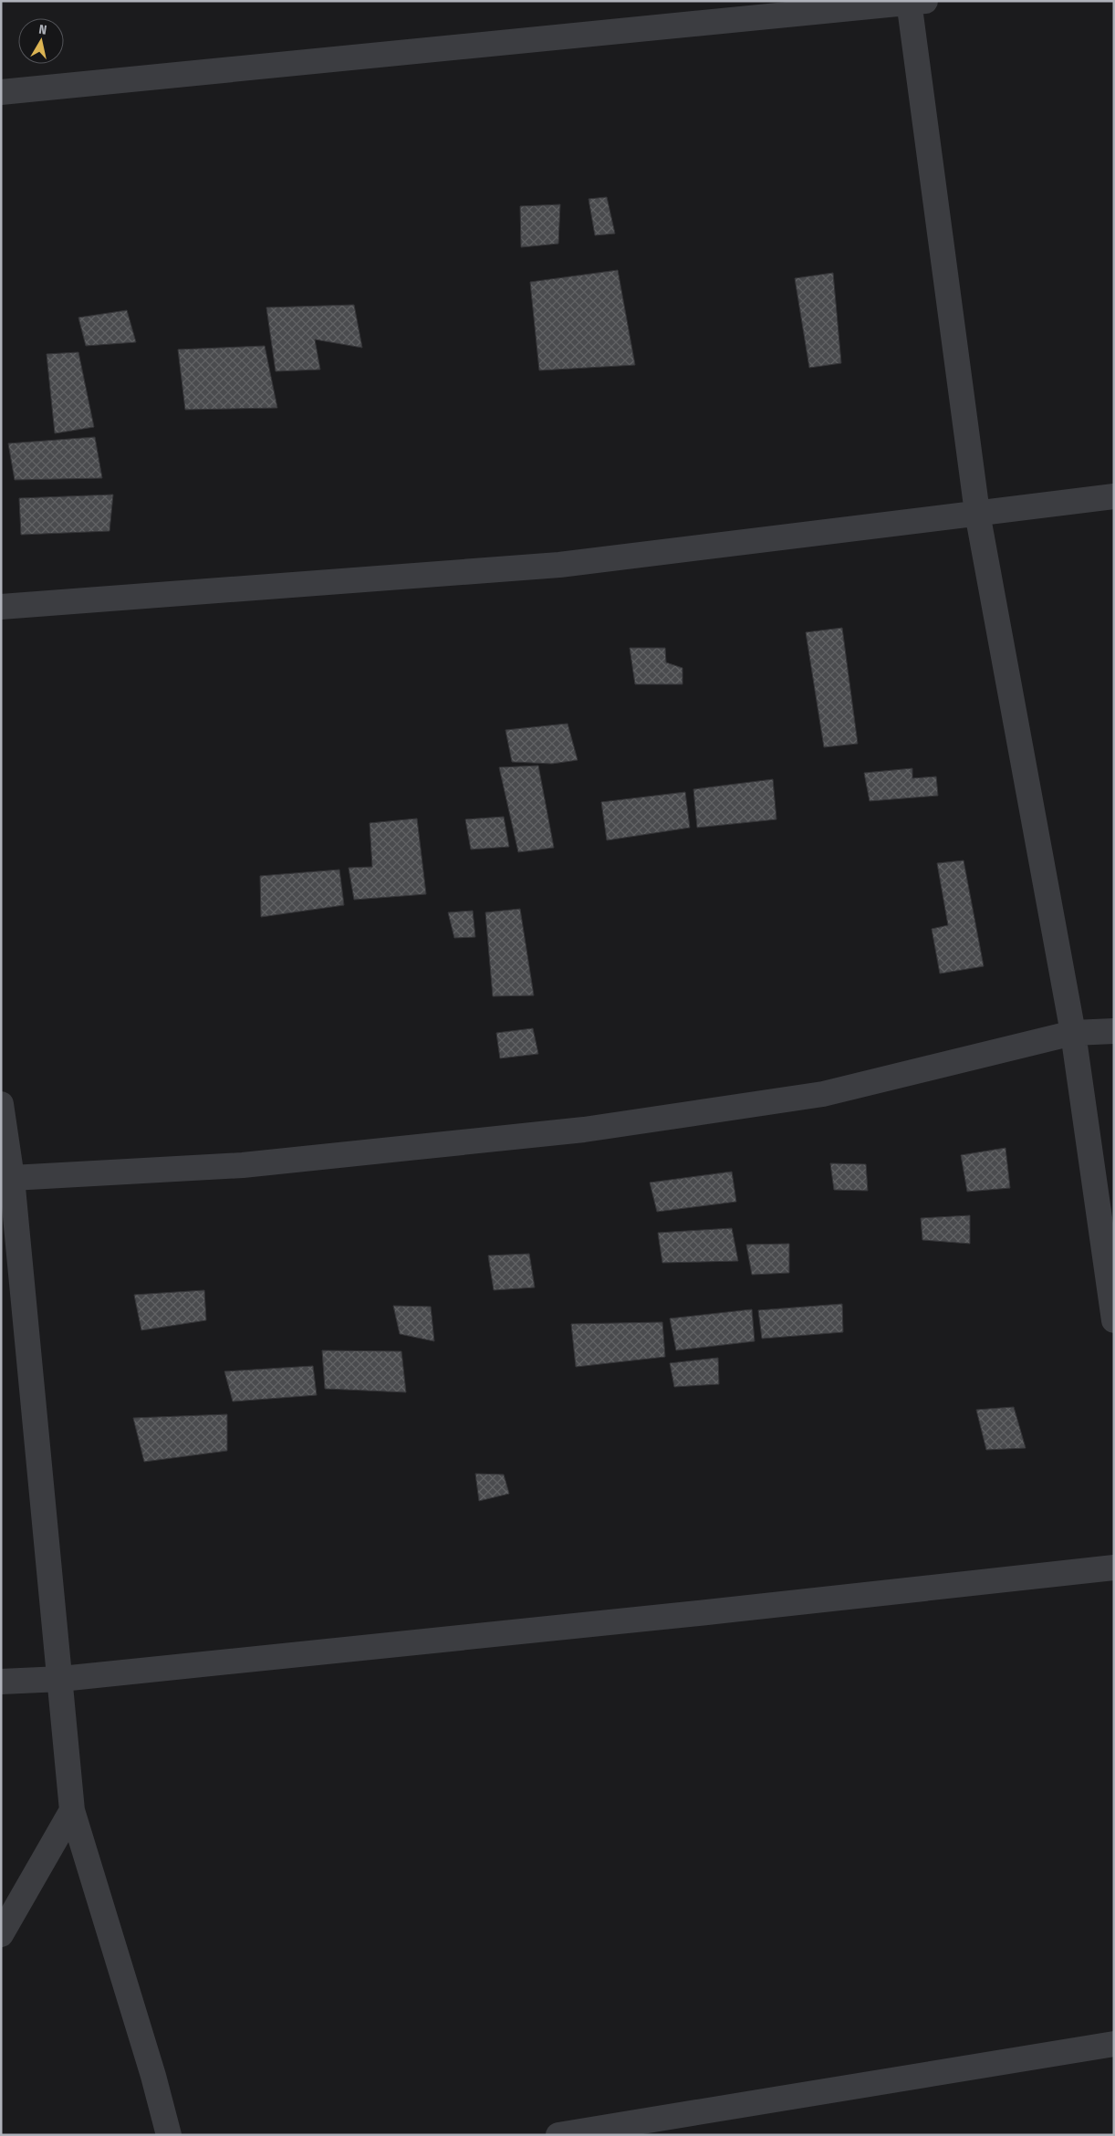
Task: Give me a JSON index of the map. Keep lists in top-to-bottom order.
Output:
{
  "north": "top"
}
